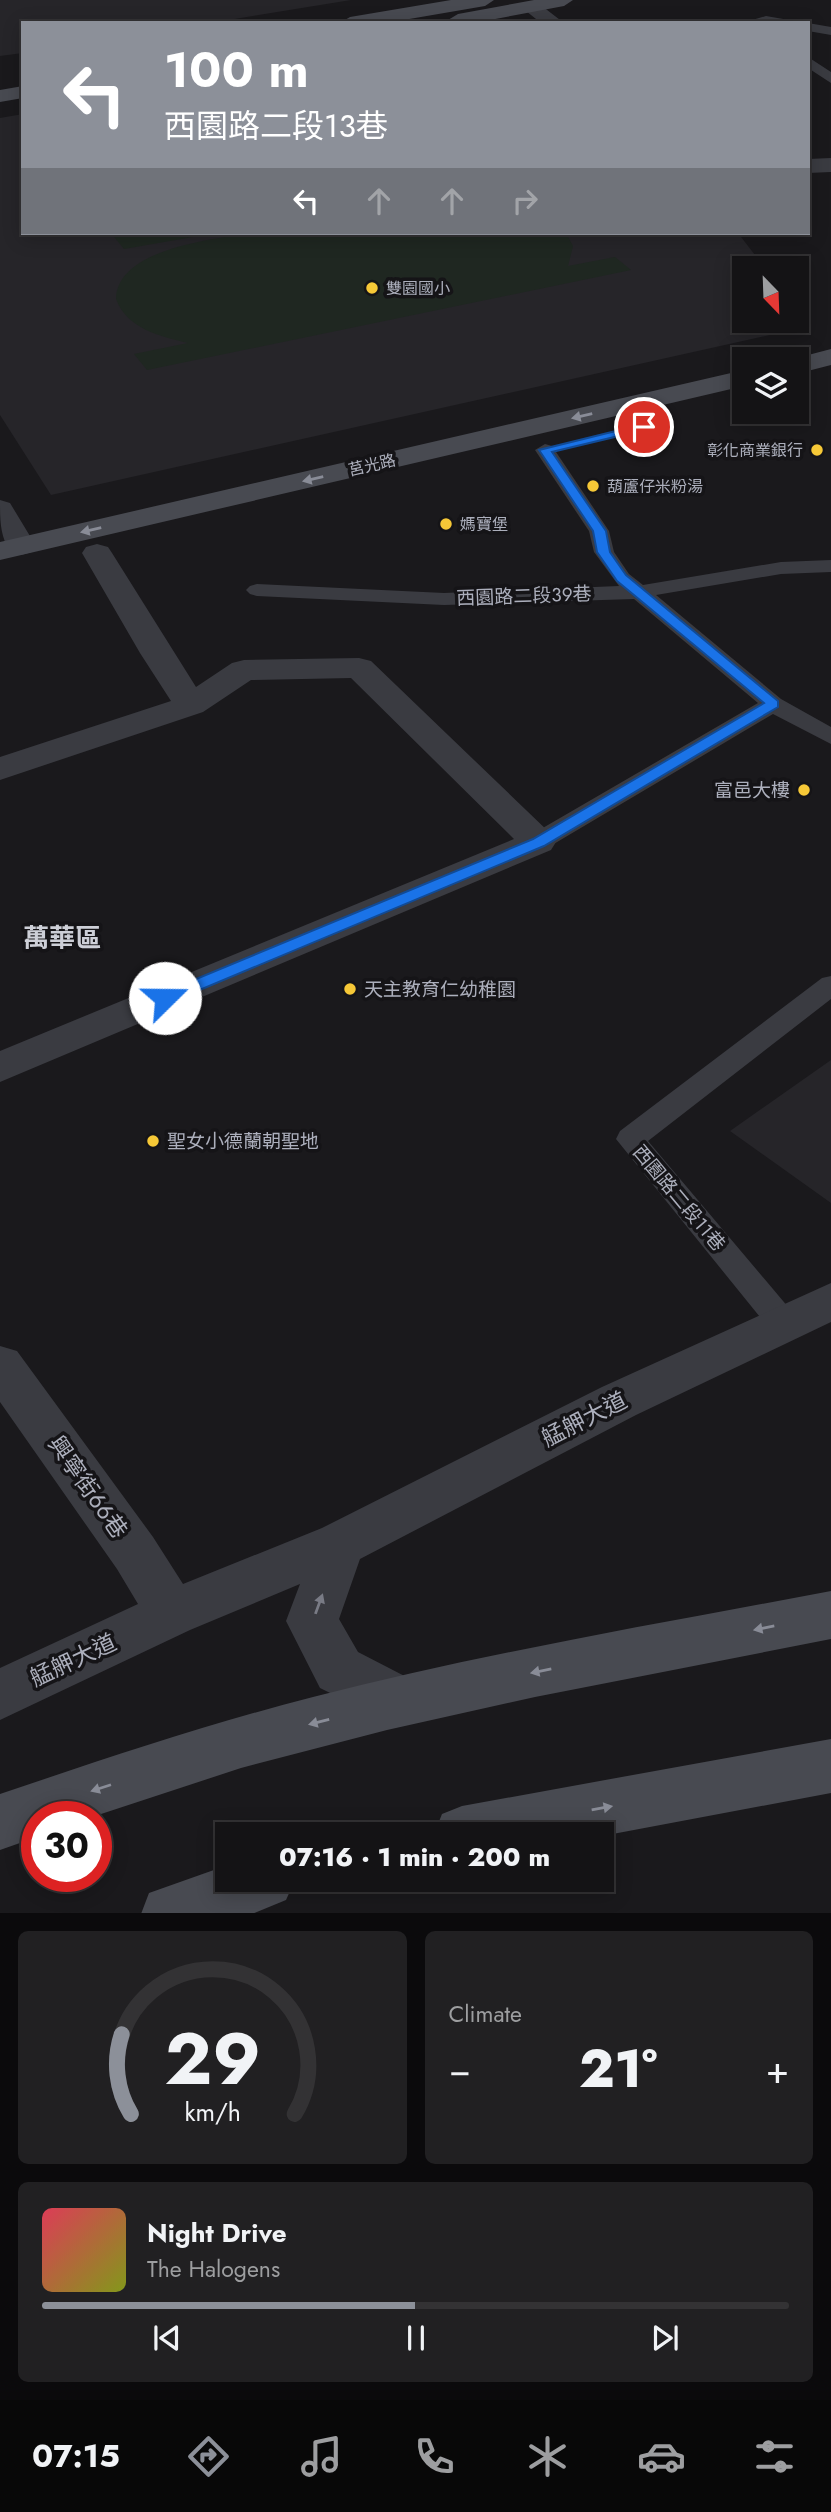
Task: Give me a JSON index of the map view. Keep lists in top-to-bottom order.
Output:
{
  "streets": {
    "street": ["莒光路", "艋舺大道", "興寧街66巷"],
    "lane": ["西園路二段39巷", "西園路二段11巷"]
  },
  "crossings": [
    ["西園路二段11巷", "艋舺大道"],
    ["艋舺大道", "興寧街66巷"]
  ],
  "districts": ["萬華區"],
  "places": [
    "雙園國小",
    "彰化商業銀行",
    "葫蘆仔米粉湯",
    "媽寶堡",
    "富邑大樓",
    "天主教育仁幼稚園",
    "聖女小德蘭朝聖地"
  ],
  "north": "bottom right",
  "page": {
    "turn": ["100 m", "西園路二段13巷"],
    "limit": "30",
    "trip": "07:16 · 1 min · 200 m",
    "tile": "Climate",
    "heat": ["−", "21°", "+"],
    "song": ["Night Drive", "The Halogens"],
    "tabs": "07:15",
    "gauge": ["29", "km/h"]
  }
}
